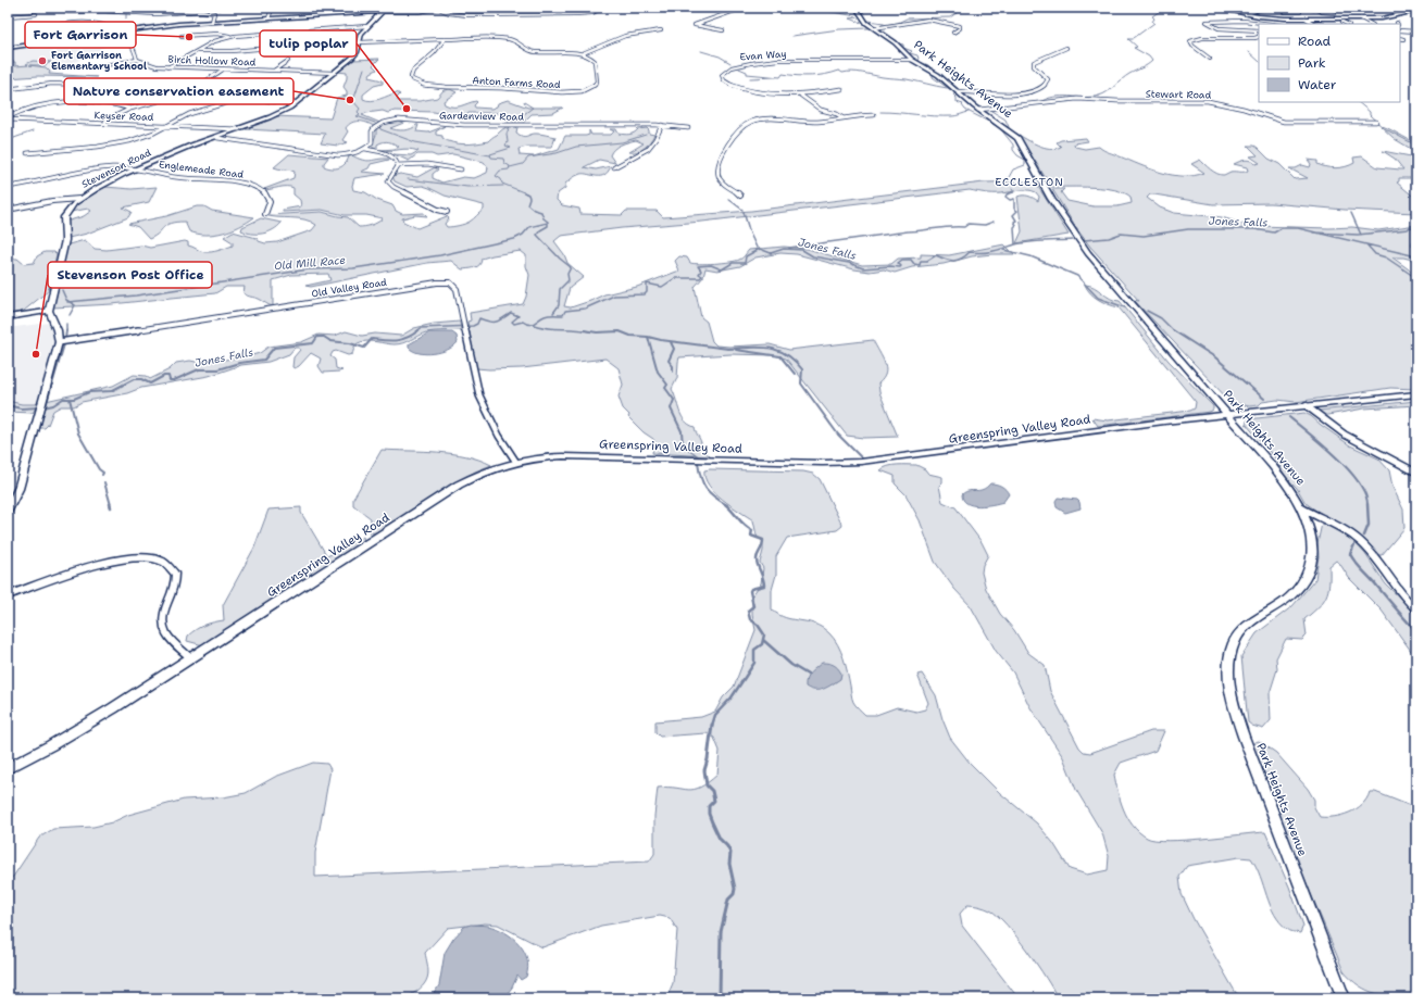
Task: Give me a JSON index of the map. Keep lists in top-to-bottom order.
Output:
{
  "streets": {
    "main road": ["Park Heights Avenue", "Stevenson Road", "Greenspring Valley Road"],
    "street": [
      "Evan Way",
      "Birch Hollow Road",
      "Anton Farms Road",
      "Stewart Road",
      "Keyser Road",
      "Gardenview Road",
      "Englemeade Road",
      "Old Valley Road"
    ]
  },
  "crossings": [
    ["Evan Way", "Park Heights Avenue"],
    ["Birch Hollow Road", "Stevenson Road"],
    ["Park Heights Avenue", "Stewart Road"],
    ["Park Heights Avenue", "Greenspring Valley Road"],
    ["Keyser Road", "Stevenson Road"],
    ["Stevenson Road", "Englemeade Road"],
    ["Old Valley Road", "Greenspring Valley Road"]
  ],
  "districts": ["ECCLESTON"],
  "water": ["Jones Falls", "Old Mill Race"],
  "places": [
    "Fort Garrison",
    "Fort Garrison Elementary School",
    "Nature conservation easement",
    "tulip poplar",
    "Stevenson Post Office"
  ],
  "legend": ["Road", "Park", "Water"]
}
